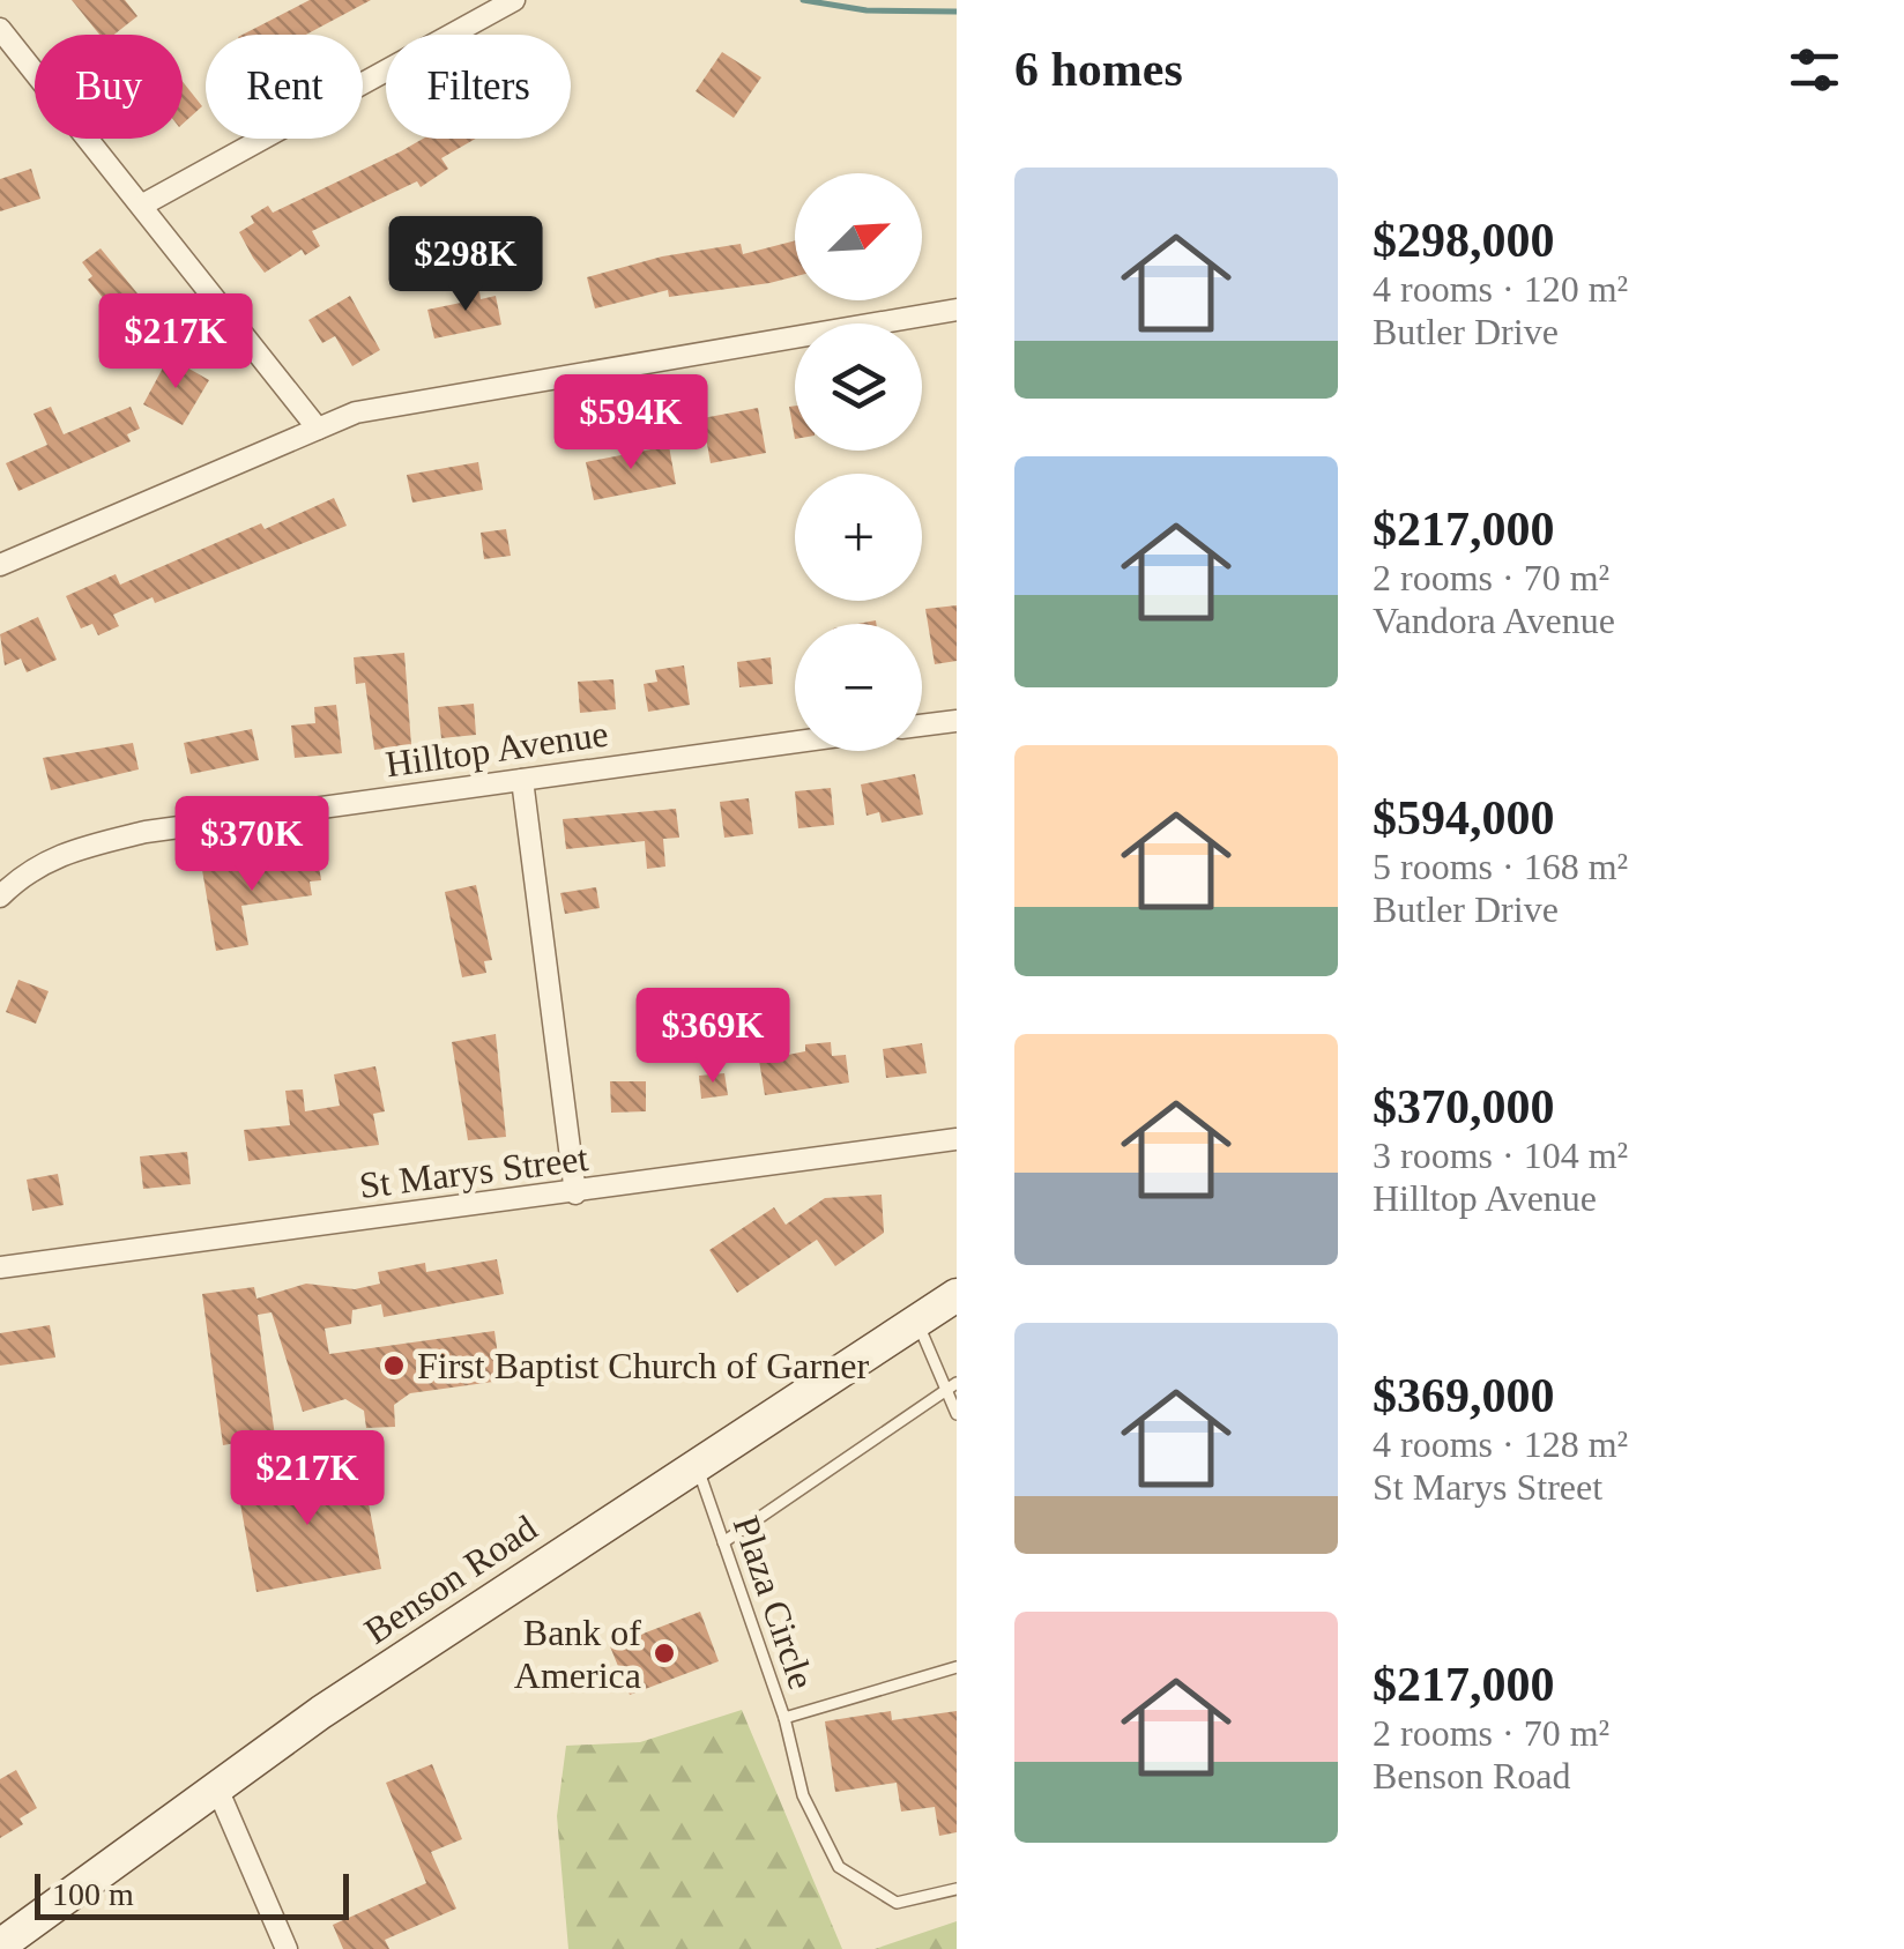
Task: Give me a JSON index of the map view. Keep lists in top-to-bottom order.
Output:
{
  "streets": {
    "main road": ["Benson Road"],
    "street": ["Hilltop Avenue", "St Marys Street"],
    "lane": ["Plaza Circle"]
  },
  "crossings": [
    ["Benson Road", "Plaza Circle"]
  ],
  "places": ["First Baptist Church of Garner", "Bank of America"],
  "scale_bar": "100 m",
  "north": "top right",
  "page": {
    "heading": "6 homes",
    "chip": ["Buy", "Rent", "Filters"],
    "list": [
      {
        "name": "$298,000",
        "note": "4 rooms · 120 m² · Butler Drive"
      },
      {
        "name": "$217,000",
        "note": "2 rooms · 70 m² · Vandora Avenue"
      },
      {
        "name": "$594,000",
        "note": "5 rooms · 168 m² · Butler Drive"
      },
      {
        "name": "$370,000",
        "note": "3 rooms · 104 m² · Hilltop Avenue"
      },
      {
        "name": "$369,000",
        "note": "4 rooms · 128 m² · St Marys Street"
      },
      {
        "name": "$217,000",
        "note": "2 rooms · 70 m² · Benson Road"
      }
    ],
    "map_buttons": ["+", "−"],
    "price": [
      "$298K",
      "$217K",
      "$594K",
      "$370K",
      "$369K",
      "$217K"
    ],
    "scale": "100 m"
  }
}
